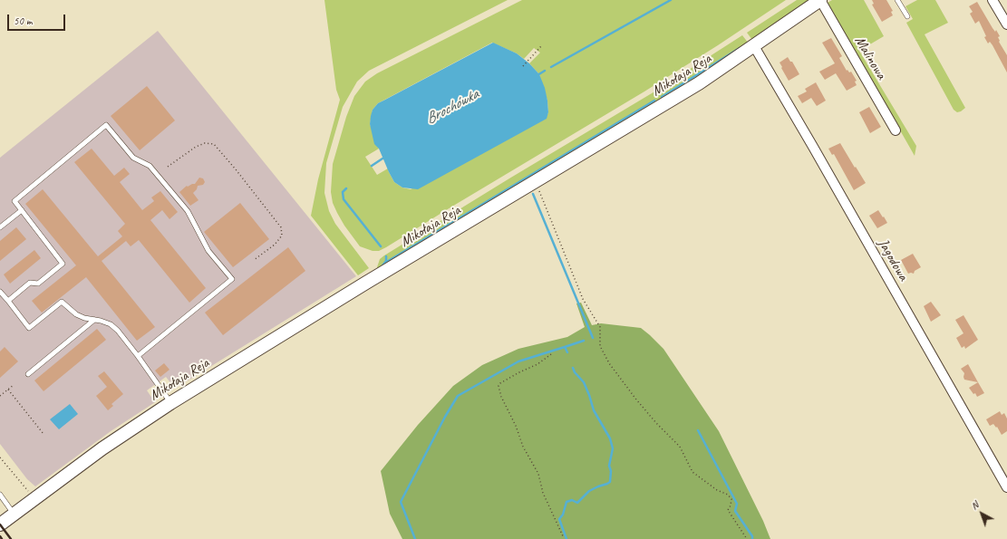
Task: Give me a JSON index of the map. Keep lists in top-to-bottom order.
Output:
{
  "streets": {
    "street": ["Malinowa", "Mikołaja Reja", "Jagodowa"]
  },
  "crossings": [
    ["Malinowa", "Mikołaja Reja"],
    ["Mikołaja Reja", "Jagodowa"]
  ],
  "water": ["Brochówka"],
  "scale_bar": "50 m",
  "north": "top left"
}
